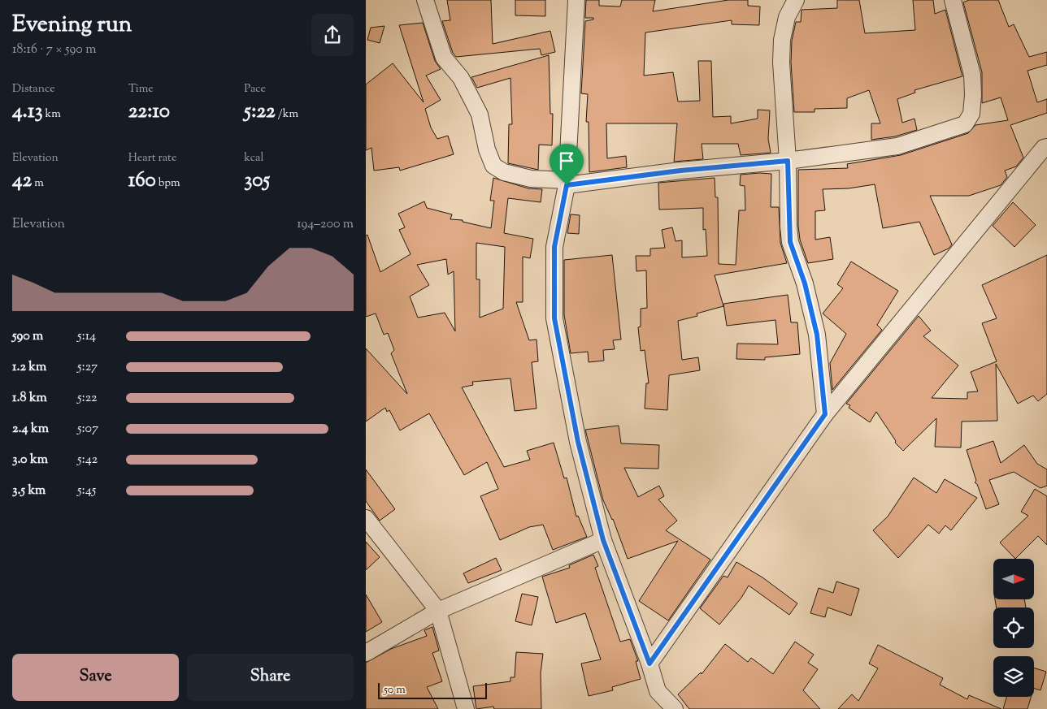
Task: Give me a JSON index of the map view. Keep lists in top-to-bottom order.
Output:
{
  "scale_bar": "50 m",
  "north": "right",
  "page": {
    "heading": ["Evening run", "18:16 · 7 × 590 m"],
    "stats": [
      ["Distance", "4.13 km"],
      ["Time", "22:10"],
      ["Pace", "5:22 /km"],
      ["Elevation", "42 m"],
      ["Heart rate", "160 bpm"],
      ["kcal", "305"]
    ],
    "chart": ["Elevation", "194–200 m"],
    "list": [
      {
        "name": "590 m",
        "note": "5:14"
      },
      {
        "name": "1.2 km",
        "note": "5:27"
      },
      {
        "name": "1.8 km",
        "note": "5:22"
      },
      {
        "name": "2.4 km",
        "note": "5:07"
      },
      {
        "name": "3.0 km",
        "note": "5:42"
      },
      {
        "name": "3.5 km",
        "note": "5:45"
      }
    ],
    "buttons": ["Save", "Share"],
    "scale": "50 m"
  }
}
